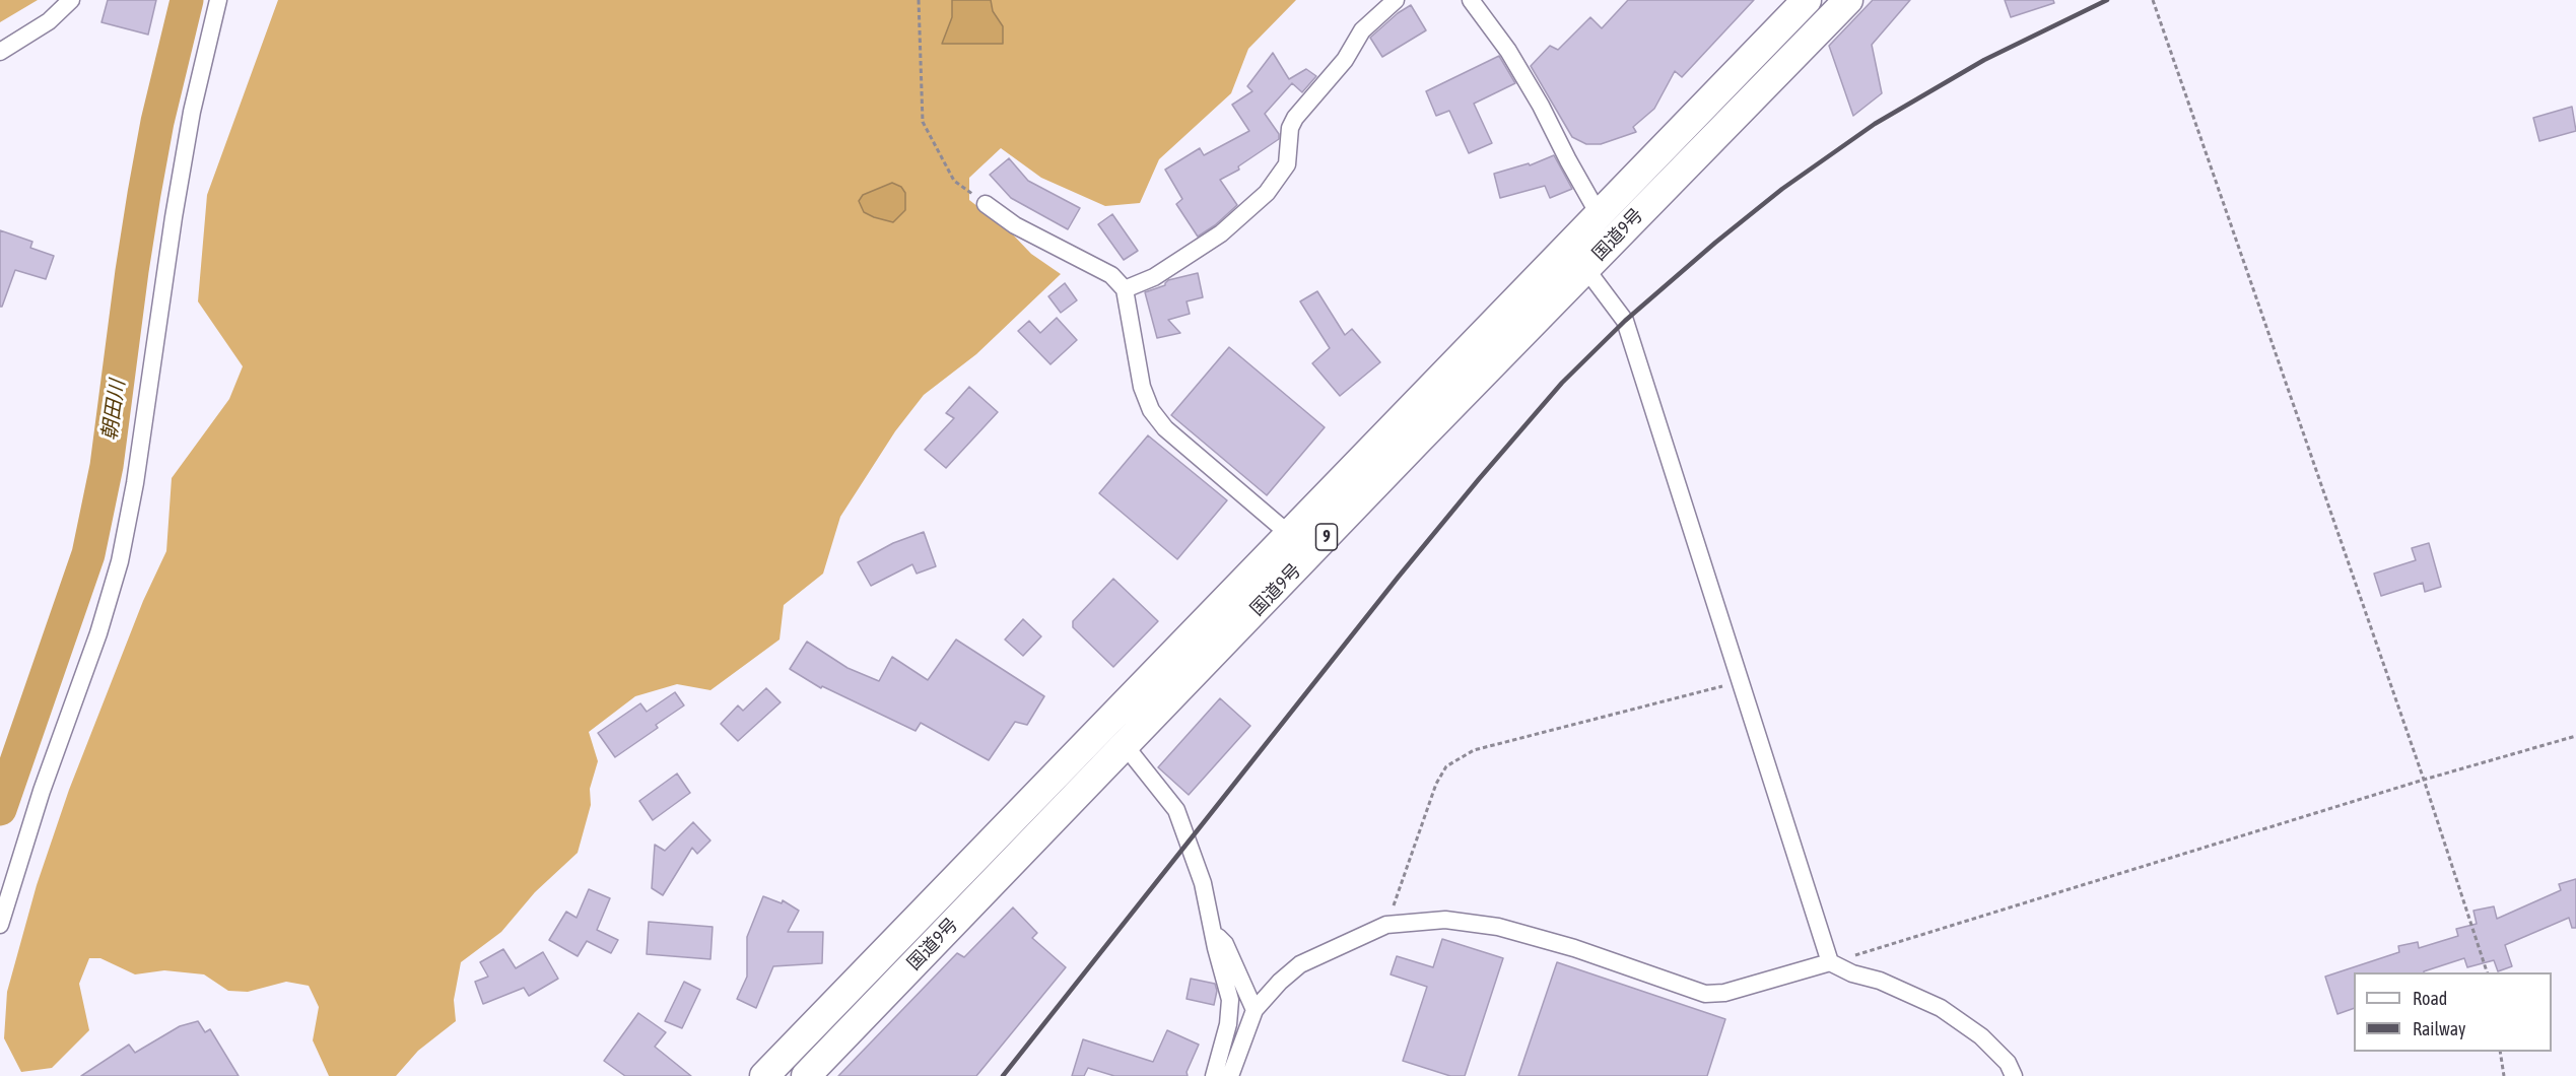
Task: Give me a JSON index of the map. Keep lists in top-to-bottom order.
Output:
{
  "streets": {
    "highway": ["国道9号", "9"]
  },
  "water": ["朝田川"],
  "legend": ["Road", "Railway"]
}
